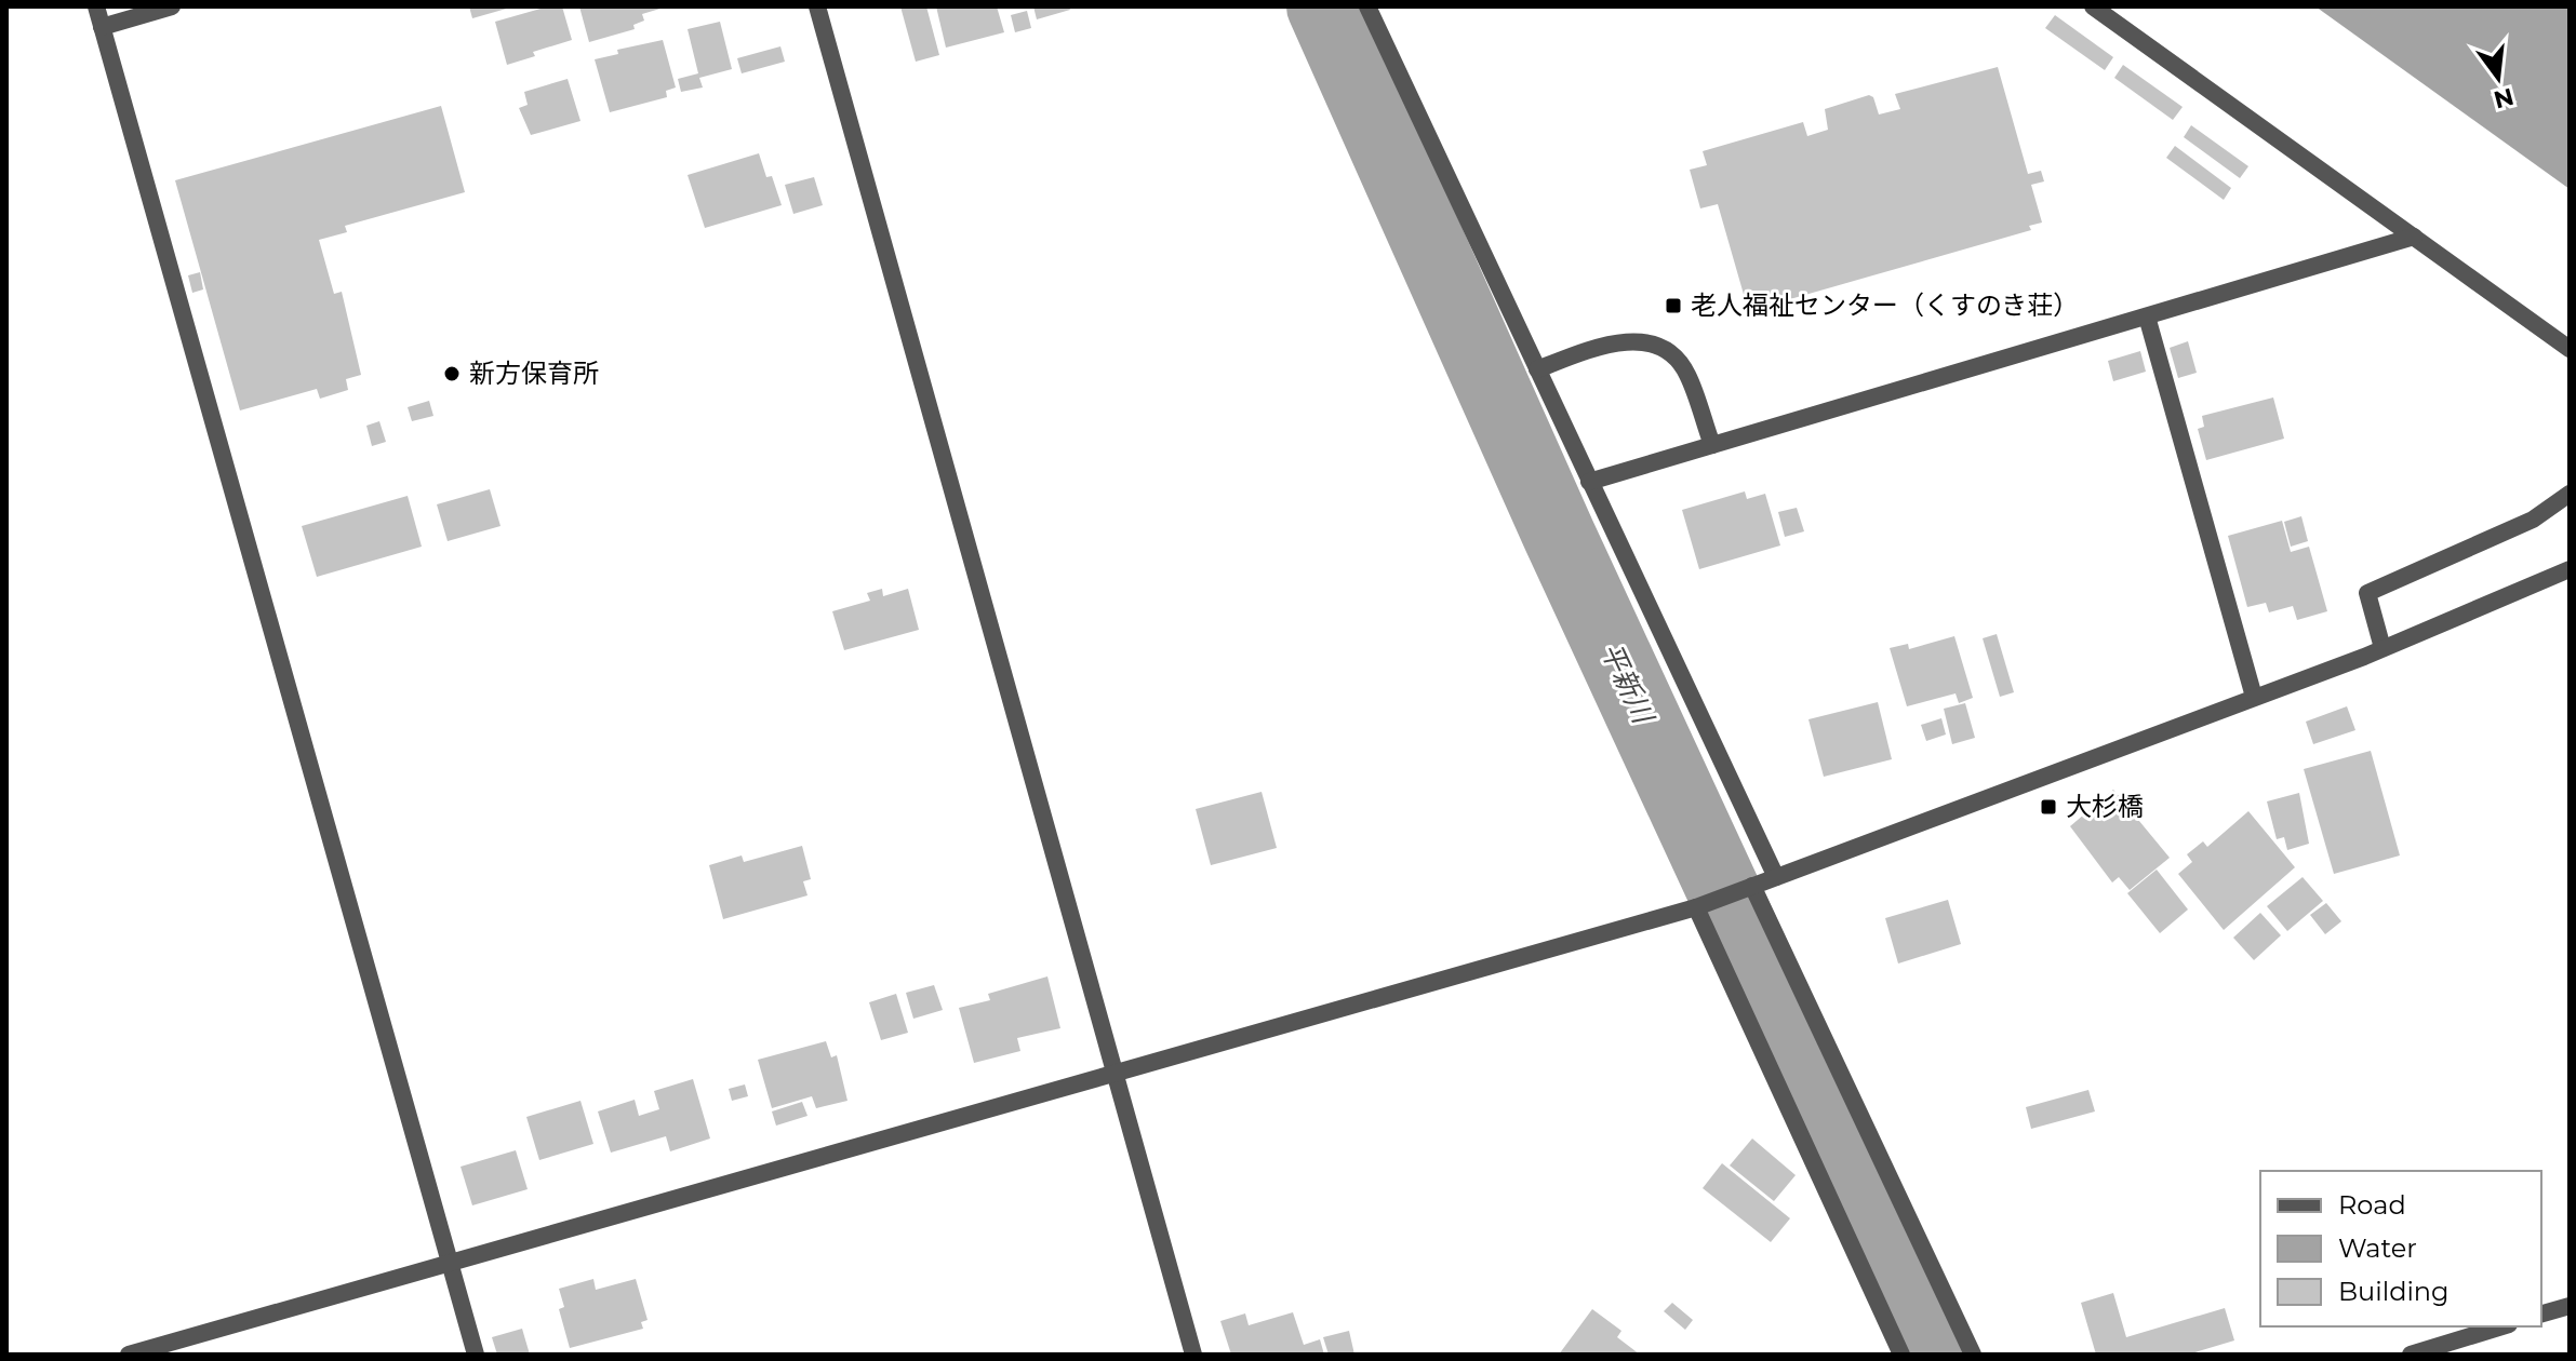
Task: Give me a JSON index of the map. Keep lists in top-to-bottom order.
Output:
{
  "water": ["平新川"],
  "places": {
    "transit": ["老人福祉センター（くすのき荘）", "大杉橋"],
    "other": ["新方保育所"]
  },
  "legend": ["Road", "Water", "Building"],
  "north": "bottom"
}
